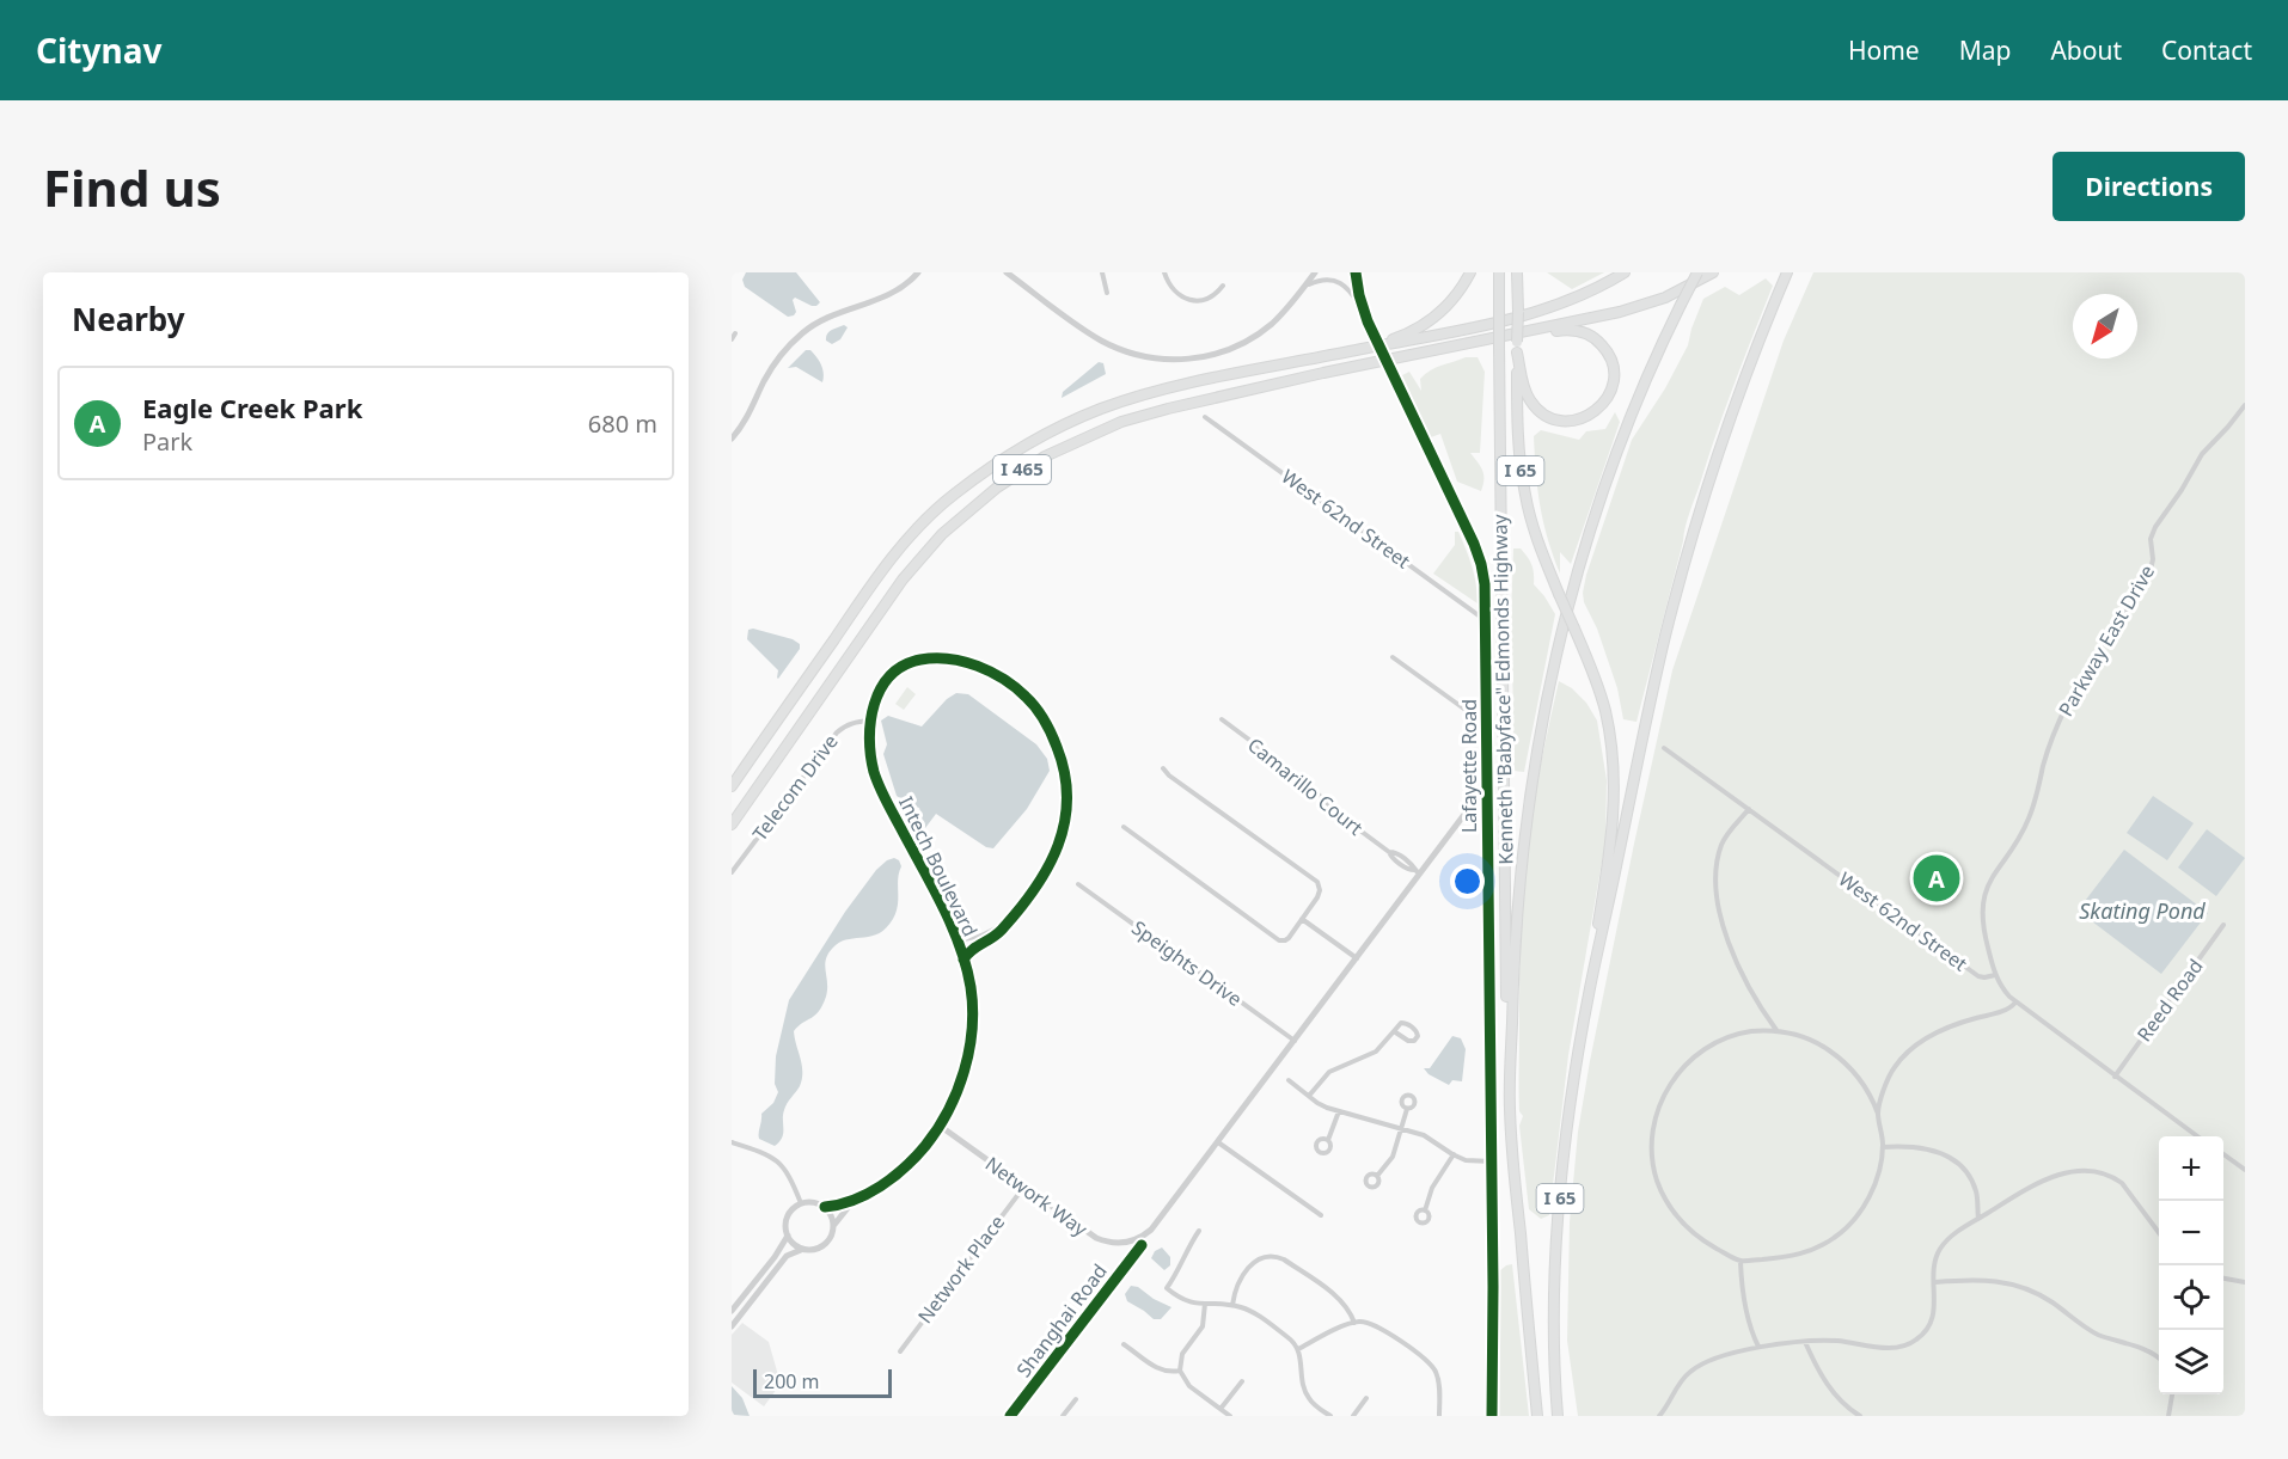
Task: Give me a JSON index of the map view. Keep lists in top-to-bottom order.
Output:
{
  "streets": {
    "highway": ["I 465", "I 65", "Kenneth \"Babyface\" Edmonds Highway"],
    "main road": ["Lafayette Road"],
    "street": [
      "West 62nd Street",
      "Parkway East Drive",
      "Camarillo Court",
      "Telecom Drive",
      "Intech Boulevard",
      "Speights Drive",
      "Reed Road",
      "Network Way",
      "Network Place"
    ],
    "cycle path": ["Shanghai Road"]
  },
  "crossings": [
    ["I 65", "Kenneth \"Babyface\" Edmonds Highway"],
    ["West 62nd Street", "Parkway East Drive"],
    ["West 62nd Street", "Lafayette Road"],
    ["West 62nd Street", "Reed Road"],
    ["Telecom Drive", "Intech Boulevard"],
    ["Intech Boulevard", "Network Way"],
    ["Network Way", "Network Place"]
  ],
  "water": ["Skating Pond"],
  "scale_bar": "200 m",
  "north": "bottom left",
  "page": {
    "header": "Citynav",
    "nav": [
      "Home",
      "Map",
      "About",
      "Contact"
    ],
    "buttons": "Directions",
    "title": "Find us",
    "heading": "Nearby",
    "list": [
      {
        "mark": "A",
        "name": "Eagle Creek Park",
        "note": "Park",
        "value": "680 m"
      }
    ],
    "pins": "A",
    "map_buttons": ["+", "−"],
    "scale": "200 m"
  }
}
